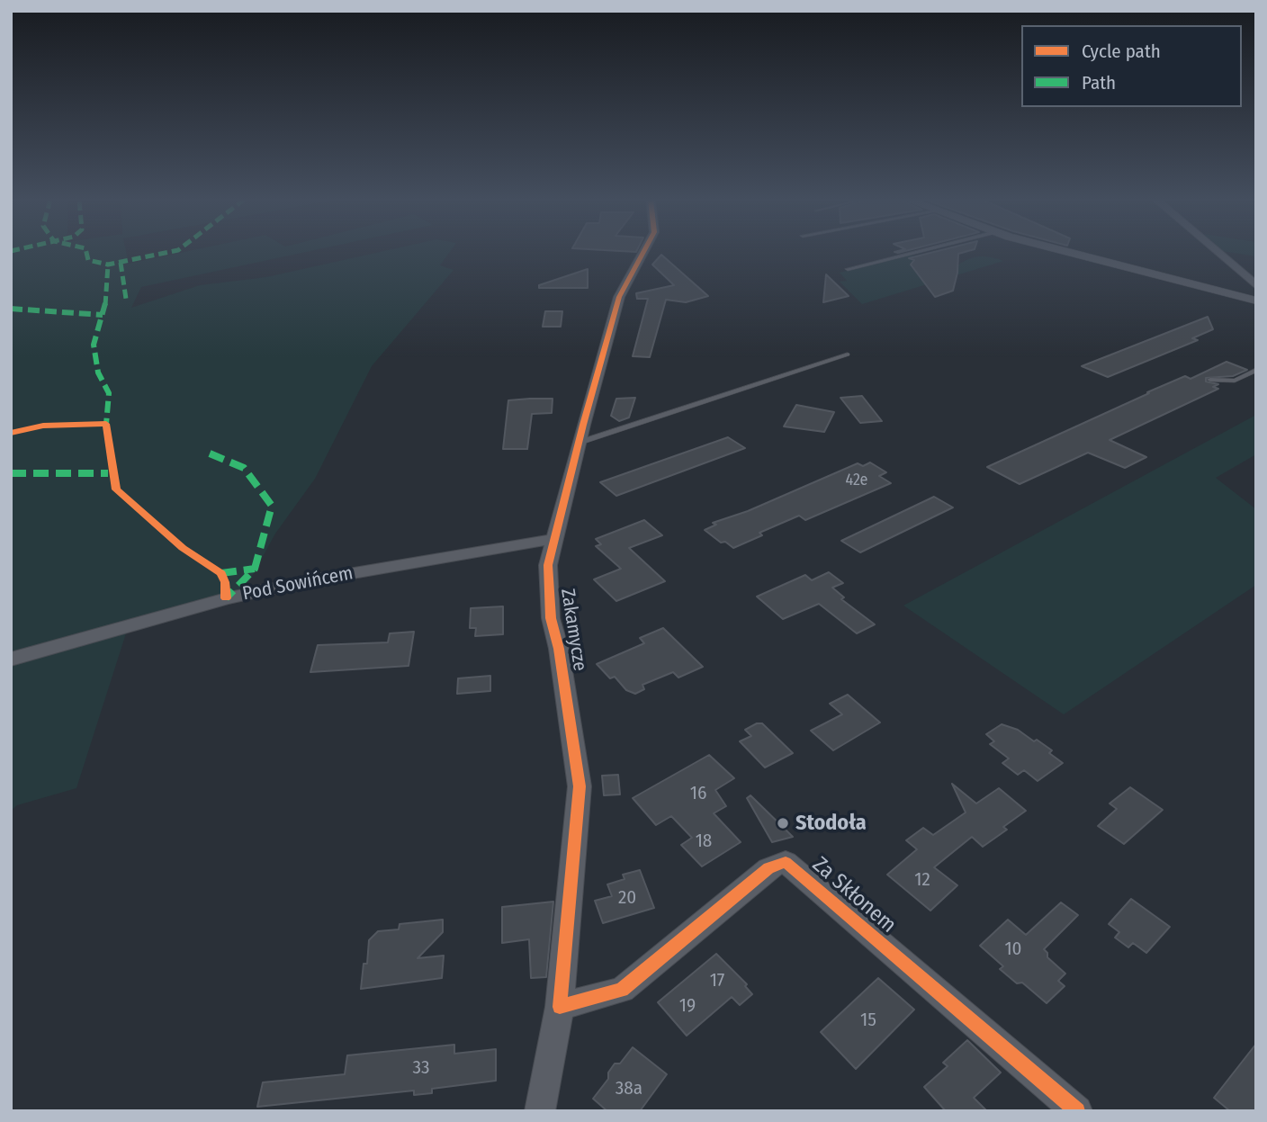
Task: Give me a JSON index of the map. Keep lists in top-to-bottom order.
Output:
{
  "streets": {
    "street": ["Pod Sowińcem", "Zakamycze", "Za Skłonem"]
  },
  "crossings": [
    ["Pod Sowińcem", "Zakamycze"],
    ["Zakamycze", "Za Skłonem"]
  ],
  "places": ["Stodoła"],
  "house_numbers": [
    "42e",
    "16",
    "18",
    "12",
    "20",
    "10",
    "17",
    "19",
    "15",
    "33",
    "38a"
  ],
  "legend": ["Cycle path", "Path"]
}
